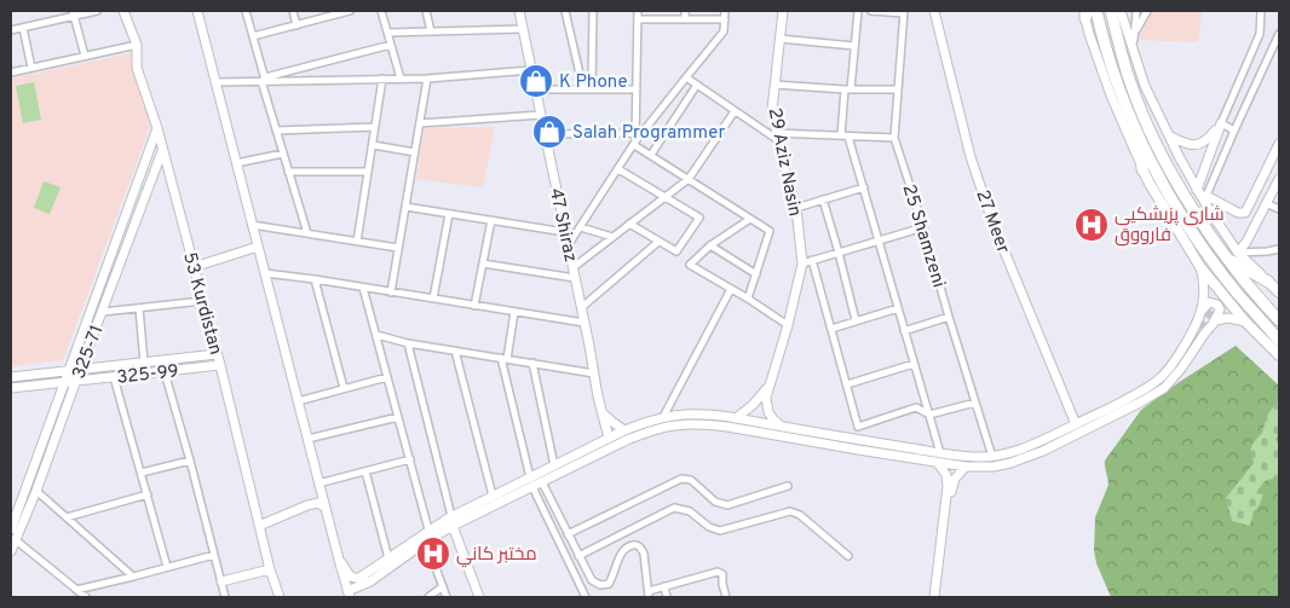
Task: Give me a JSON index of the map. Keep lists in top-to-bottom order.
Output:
{
  "streets": {
    "main road": [
      "29 Aziz Nasin",
      "27 Meer",
      "47 Shiraz",
      "53 Kurdistan",
      "325-71",
      "325-99"
    ],
    "street": ["25 Shamzeni"]
  },
  "crossings": [
    ["53 Kurdistan", "325-71"],
    ["53 Kurdistan", "325-99"],
    ["325-71", "325-99"]
  ],
  "places": {
    "shop": ["K Phone", "Salah Programmer"],
    "hospital": ["شاری پزیشکیی فارووق", "مختبر كاني"]
  }
}
